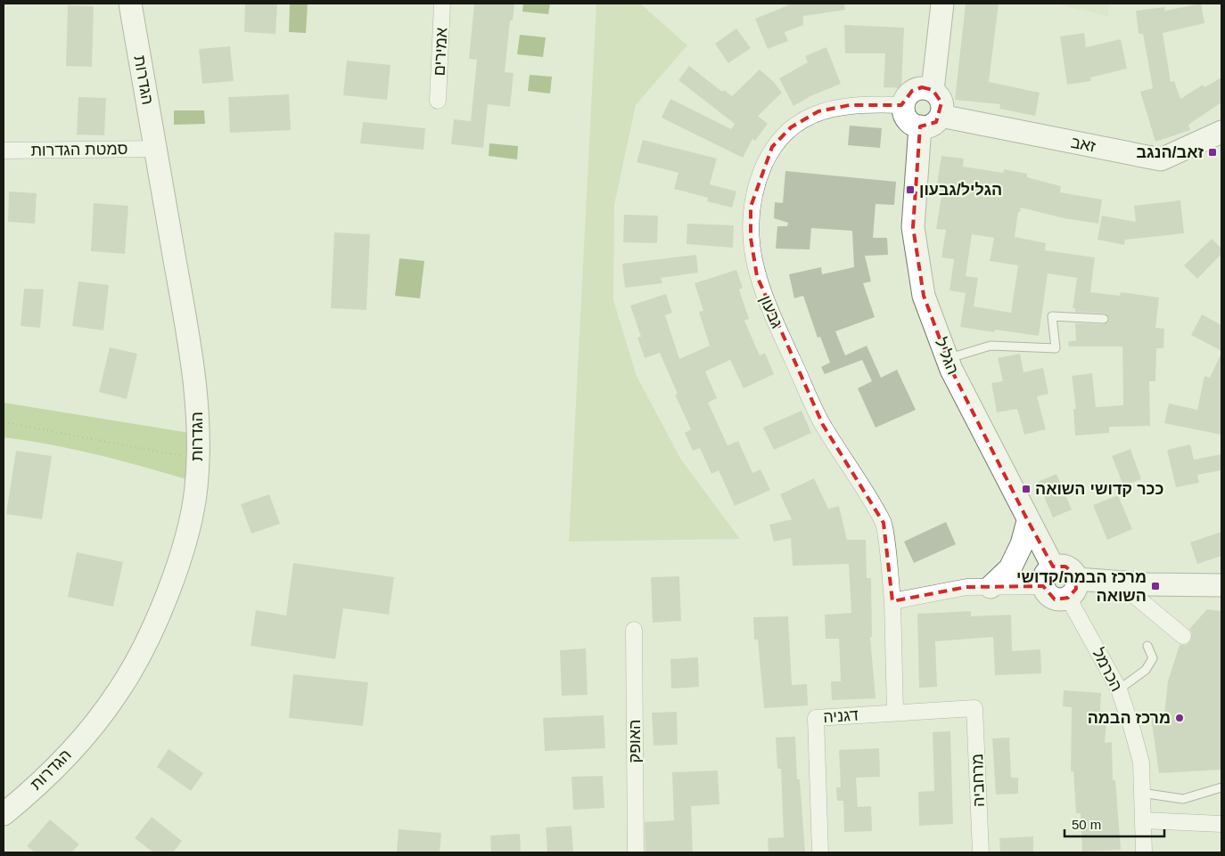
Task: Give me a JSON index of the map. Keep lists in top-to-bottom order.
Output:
{
  "streets": {
    "street": [
      "אמירים",
      "הגדרות",
      "זאב",
      "סמטת הגדרות",
      "גבעון",
      "הגליל",
      "הכרמל",
      "דגניה",
      "האופק",
      "מרחביה"
    ]
  },
  "crossings": [
    ["הגדרות", "סמטת הגדרות"],
    ["זאב", "גבעון"],
    ["זאב", "הגליל"],
    ["גבעון", "הגליל"],
    ["גבעון", "דגניה"],
    ["הגליל", "הכרמל"],
    ["דגניה", "מרחביה"]
  ],
  "places": {
    "transit": [
      "זאב/הנגב",
      "הגליל/גבעון",
      "ככר קדושי השואה",
      "מרכז הבמה/קדושי השואה"
    ],
    "other": ["מרכז הבמה"]
  },
  "scale_bar": "50 m"
}
